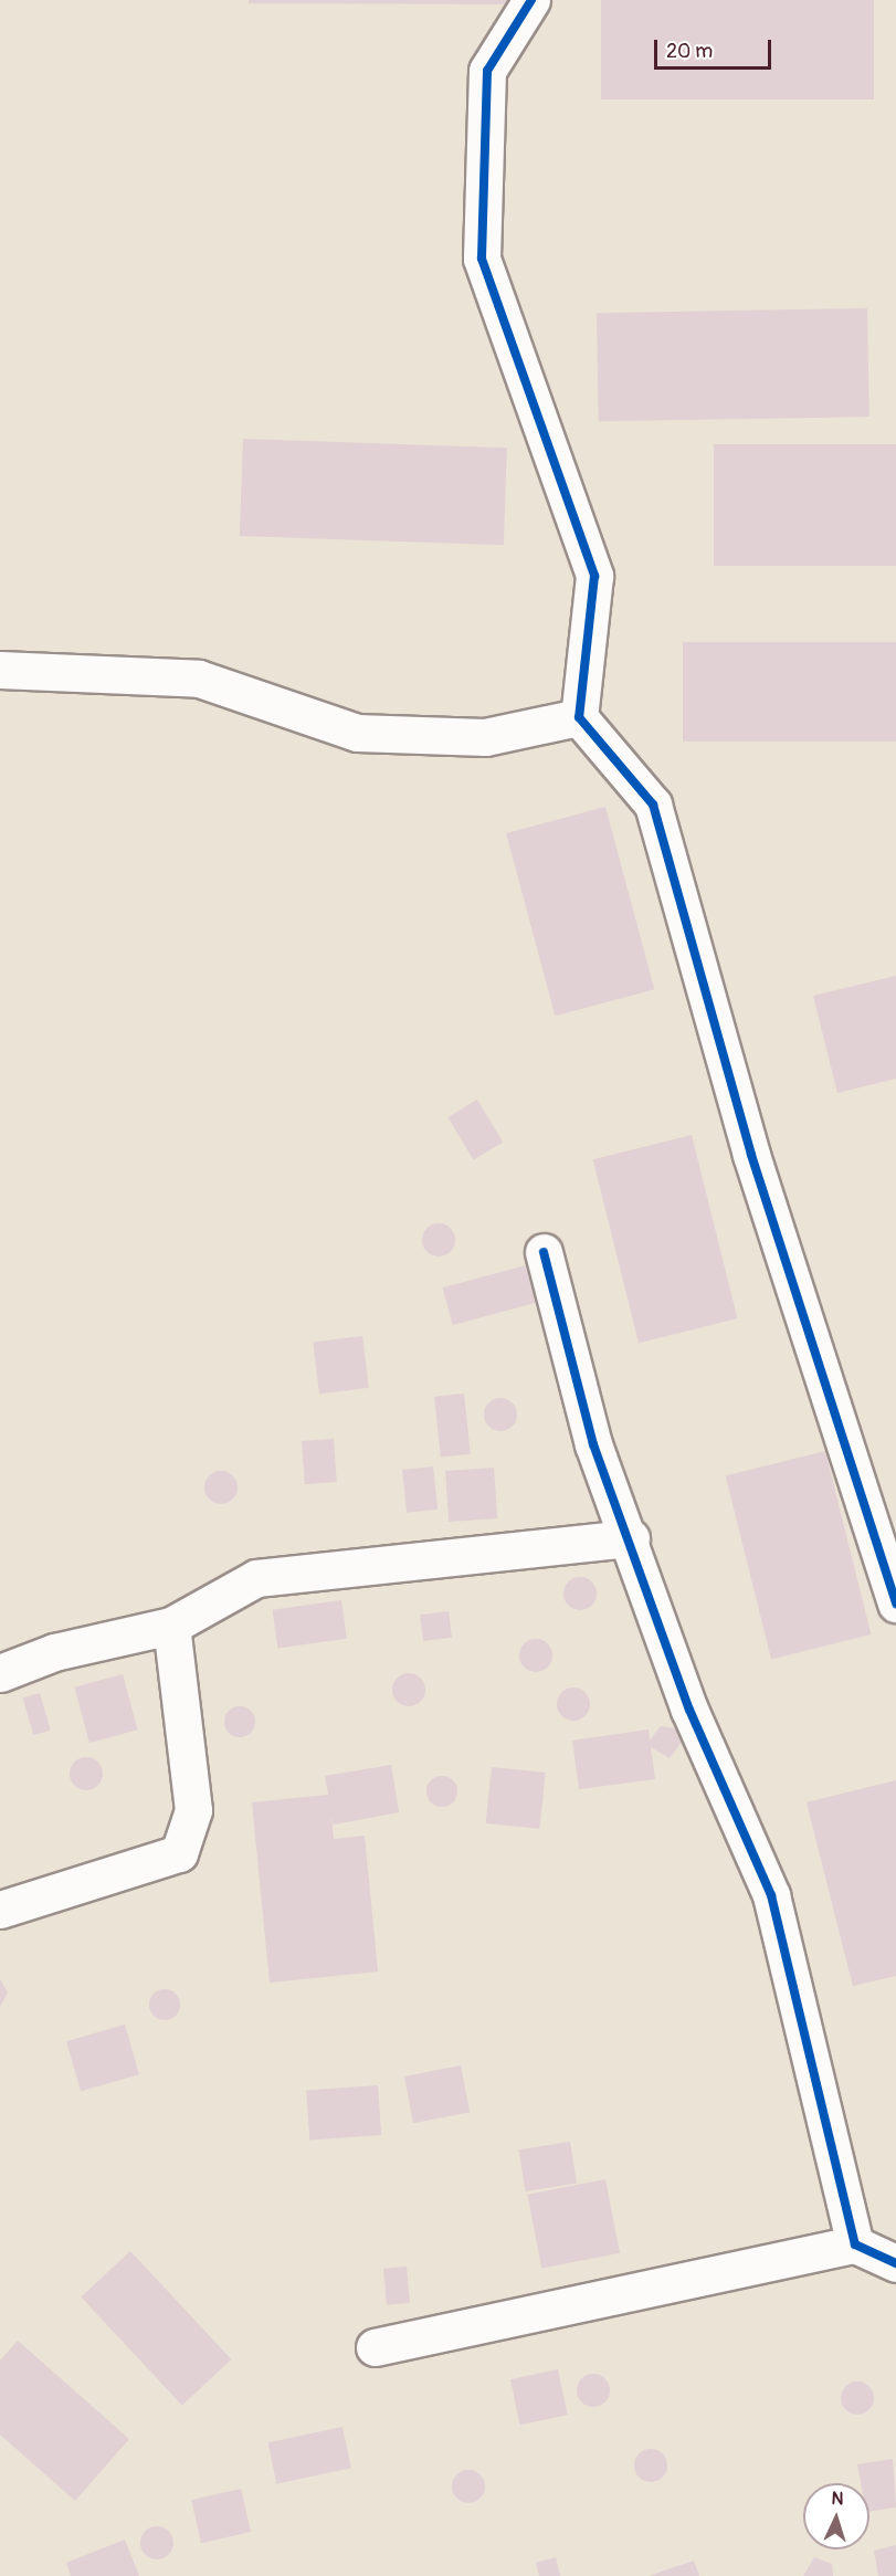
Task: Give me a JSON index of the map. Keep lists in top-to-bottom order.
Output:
{
  "scale_bar": "20 m",
  "north": "top"
}
